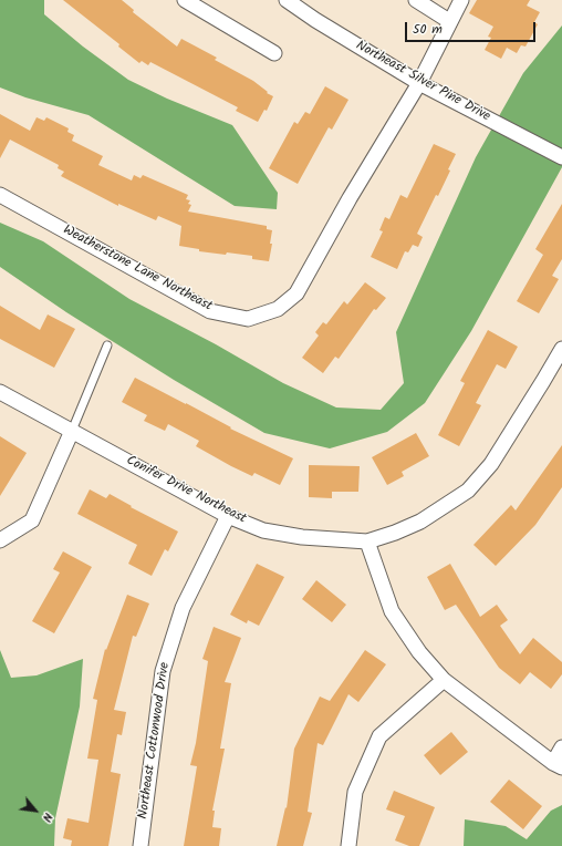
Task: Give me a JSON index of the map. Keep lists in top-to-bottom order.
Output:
{
  "streets": {
    "street": [
      "Northeast Silver Pine Drive",
      "Weatherstone Lane Northeast",
      "Conifer Drive Northeast",
      "Northeast Cottonwood Drive"
    ]
  },
  "crossings": [
    ["Northeast Silver Pine Drive", "Weatherstone Lane Northeast"],
    ["Conifer Drive Northeast", "Northeast Cottonwood Drive"]
  ],
  "scale_bar": "50 m",
  "north": "bottom right"
}
